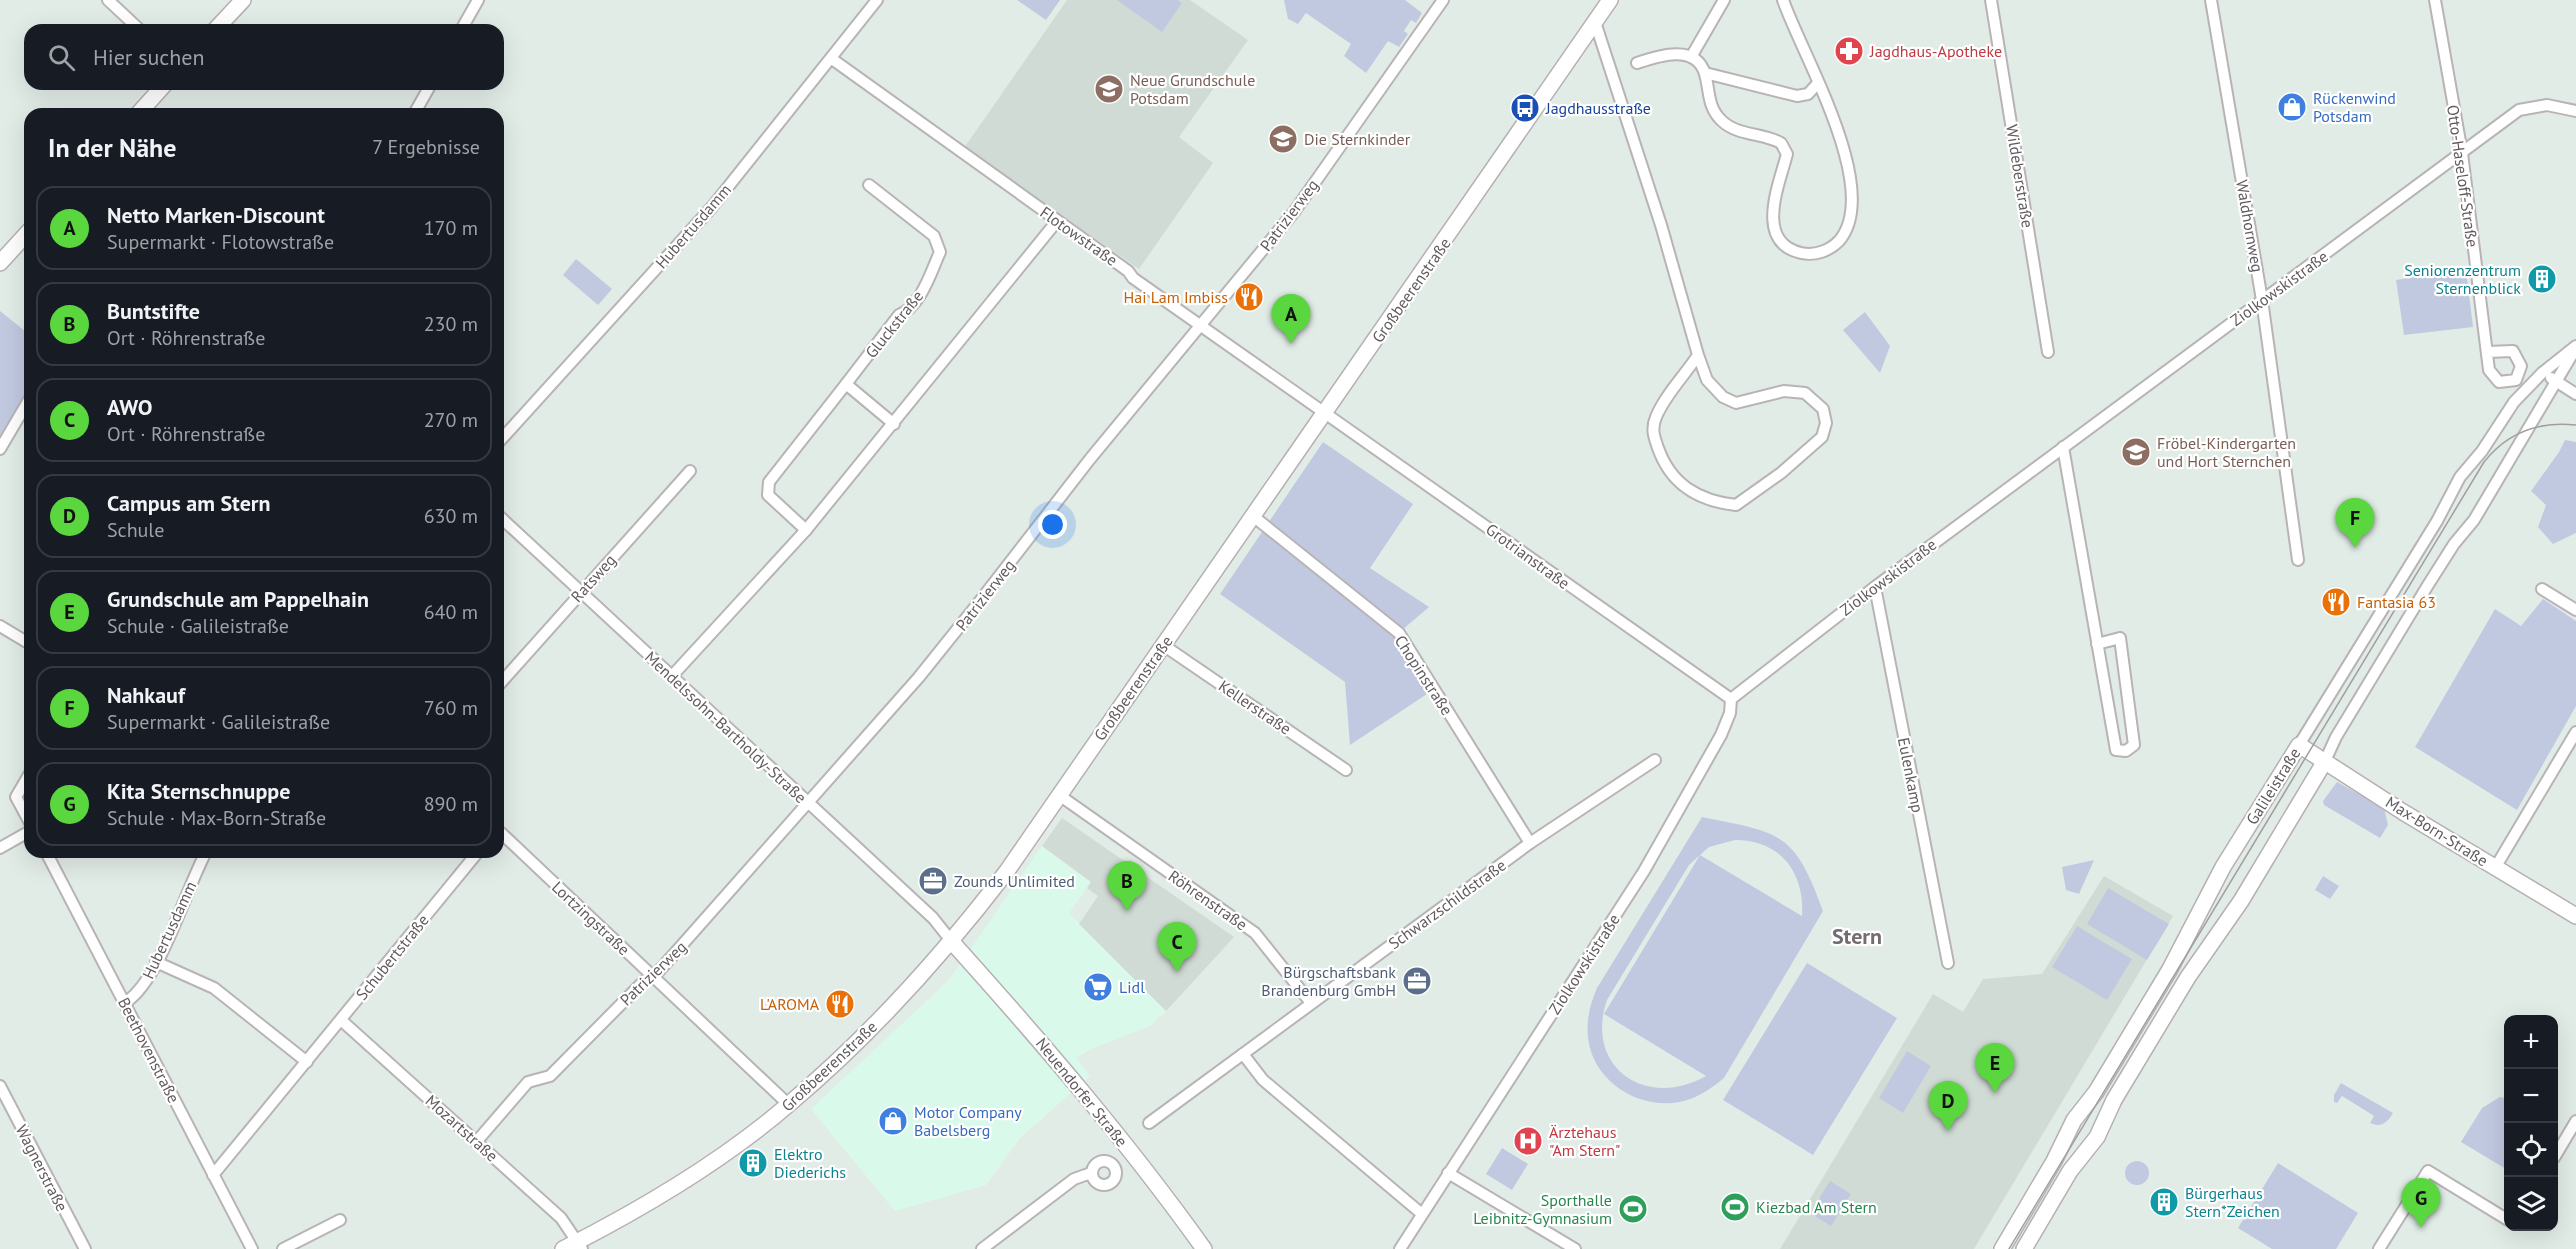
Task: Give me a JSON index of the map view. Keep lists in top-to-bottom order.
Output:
{
  "streets": {
    "street": [
      "Wildeberstraße",
      "Otto-Haseloff-Straße",
      "Patrizierweg",
      "Hubertusdamm",
      "Waldhornweg",
      "Flotowstraße",
      "Ziolkowskistraße",
      "Großbeerenstraße",
      "Gluckstraße",
      "Grotrianstraße",
      "Ratsweg",
      "Chopinstraße",
      "Kellerstraße",
      "Mendelssohn-Bartholdy-Straße",
      "Eulenkamp",
      "Galileistraße",
      "Max-Born-Straße",
      "Röhrenstraße",
      "Schwarzschildstraße",
      "Lortzingstraße",
      "Schubertstraße",
      "Beethovenstraße",
      "Neuendorfer Straße",
      "Mozartstraße",
      "Wagnerstraße"
    ]
  },
  "crossings": [
    ["Otto-Haseloff-Straße", "Ziolkowskistraße"],
    ["Patrizierweg", "Flotowstraße"],
    ["Patrizierweg", "Mendelssohn-Bartholdy-Straße"],
    ["Patrizierweg", "Lortzingstraße"],
    ["Patrizierweg", "Mozartstraße"],
    ["Hubertusdamm", "Flotowstraße"],
    ["Hubertusdamm", "Beethovenstraße"],
    ["Waldhornweg", "Ziolkowskistraße"],
    ["Flotowstraße", "Großbeerenstraße"],
    ["Flotowstraße", "Grotrianstraße"],
    ["Ziolkowskistraße", "Grotrianstraße"],
    ["Ziolkowskistraße", "Eulenkamp"],
    ["Großbeerenstraße", "Grotrianstraße"],
    ["Großbeerenstraße", "Chopinstraße"],
    ["Großbeerenstraße", "Kellerstraße"],
    ["Großbeerenstraße", "Mendelssohn-Bartholdy-Straße"],
    ["Großbeerenstraße", "Röhrenstraße"],
    ["Großbeerenstraße", "Lortzingstraße"],
    ["Großbeerenstraße", "Neuendorfer Straße"],
    ["Großbeerenstraße", "Mozartstraße"],
    ["Ratsweg", "Mendelssohn-Bartholdy-Straße"],
    ["Chopinstraße", "Schwarzschildstraße"],
    ["Mendelssohn-Bartholdy-Straße", "Neuendorfer Straße"],
    ["Galileistraße", "Max-Born-Straße"],
    ["Röhrenstraße", "Schwarzschildstraße"],
    ["Schubertstraße", "Beethovenstraße"],
    ["Schubertstraße", "Mozartstraße"]
  ],
  "districts": ["Stern"],
  "places": {
    "pharmacy": ["Jagdhaus-Apotheke"],
    "school or university": ["Neue Grundschule Potsdam", "Die Sternkinder", "Fröbel-Kindergarten und Hort Sternchen"],
    "shop": ["Rückenwind Potsdam", "Motor Company Babelsberg"],
    "bus stop": ["Jagdhausstraße"],
    "building": ["Seniorenzentrum Sternenblick", "Elektro Diederichs", "Bürgerhaus Stern*Zeichen"],
    "restaurant": ["Hai Lam Imbiss", "Fantasia 63", "L'AROMA"],
    "office": ["Zounds Unlimited", "Bürgschaftsbank Brandenburg GmbH"],
    "supermarket": ["Lidl"],
    "hospital": ["Ärztehaus \"Am Stern\""],
    "sports": ["Kiezbad Am Stern", "Sporthalle Leibnitz-Gymnasium"]
  },
  "page": {
    "search": "Hier suchen",
    "heading": ["In der Nähe", "7 Ergebnisse"],
    "list": [
      {
        "mark": "A",
        "name": "Netto Marken-Discount",
        "note": "Supermarkt · Flotowstraße",
        "value": "170 m"
      },
      {
        "mark": "B",
        "name": "Buntstifte",
        "note": "Ort · Röhrenstraße",
        "value": "230 m"
      },
      {
        "mark": "C",
        "name": "AWO",
        "note": "Ort · Röhrenstraße",
        "value": "270 m"
      },
      {
        "mark": "D",
        "name": "Campus am Stern",
        "note": "Schule",
        "value": "630 m"
      },
      {
        "mark": "E",
        "name": "Grundschule am Pappelhain",
        "note": "Schule · Galileistraße",
        "value": "640 m"
      },
      {
        "mark": "F",
        "name": "Nahkauf",
        "note": "Supermarkt · Galileistraße",
        "value": "760 m"
      },
      {
        "mark": "G",
        "name": "Kita Sternschnuppe",
        "note": "Schule · Max-Born-Straße",
        "value": "890 m"
      }
    ],
    "pins": [
      "A",
      "F",
      "B",
      "C",
      "E",
      "D",
      "G"
    ],
    "map_buttons": ["+", "−"]
  }
}
